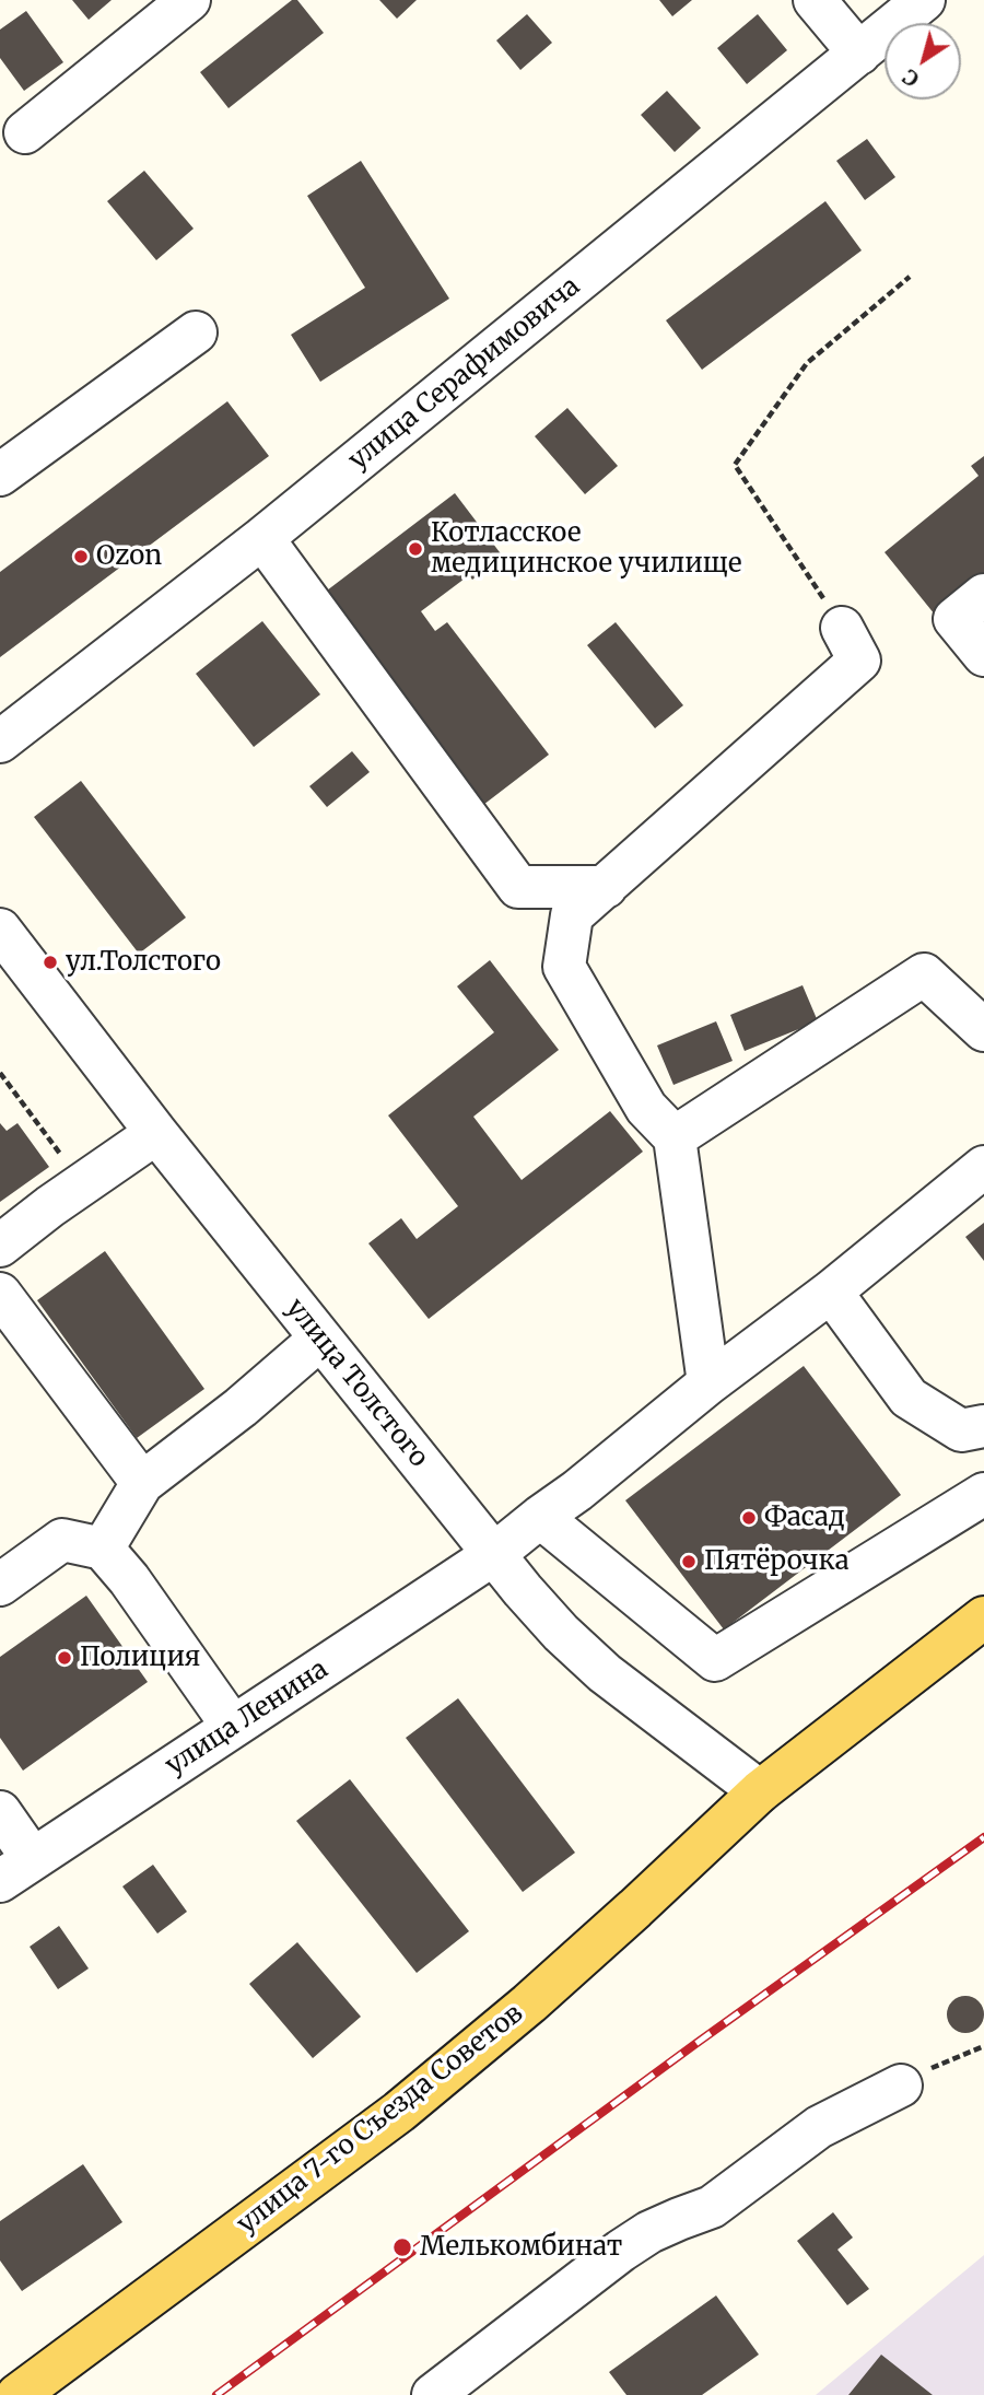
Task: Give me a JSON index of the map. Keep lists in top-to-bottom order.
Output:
{
  "streets": {
    "main road": ["улица 7-го Съезда Советов"],
    "street": ["улица Серафимовича", "улица Толстого", "улица Ленина"]
  },
  "crossings": [
    ["улица Толстого", "улица Ленина"],
    ["улица Толстого", "улица 7-го Съезда Советов"]
  ],
  "places": [
    "Котласское медицинское училище",
    "Ozon",
    "ул.Толстого",
    "Фасад",
    "Пятёрочка",
    "Полиция",
    "Мелькомбинат"
  ],
  "north": "bottom left"
}
